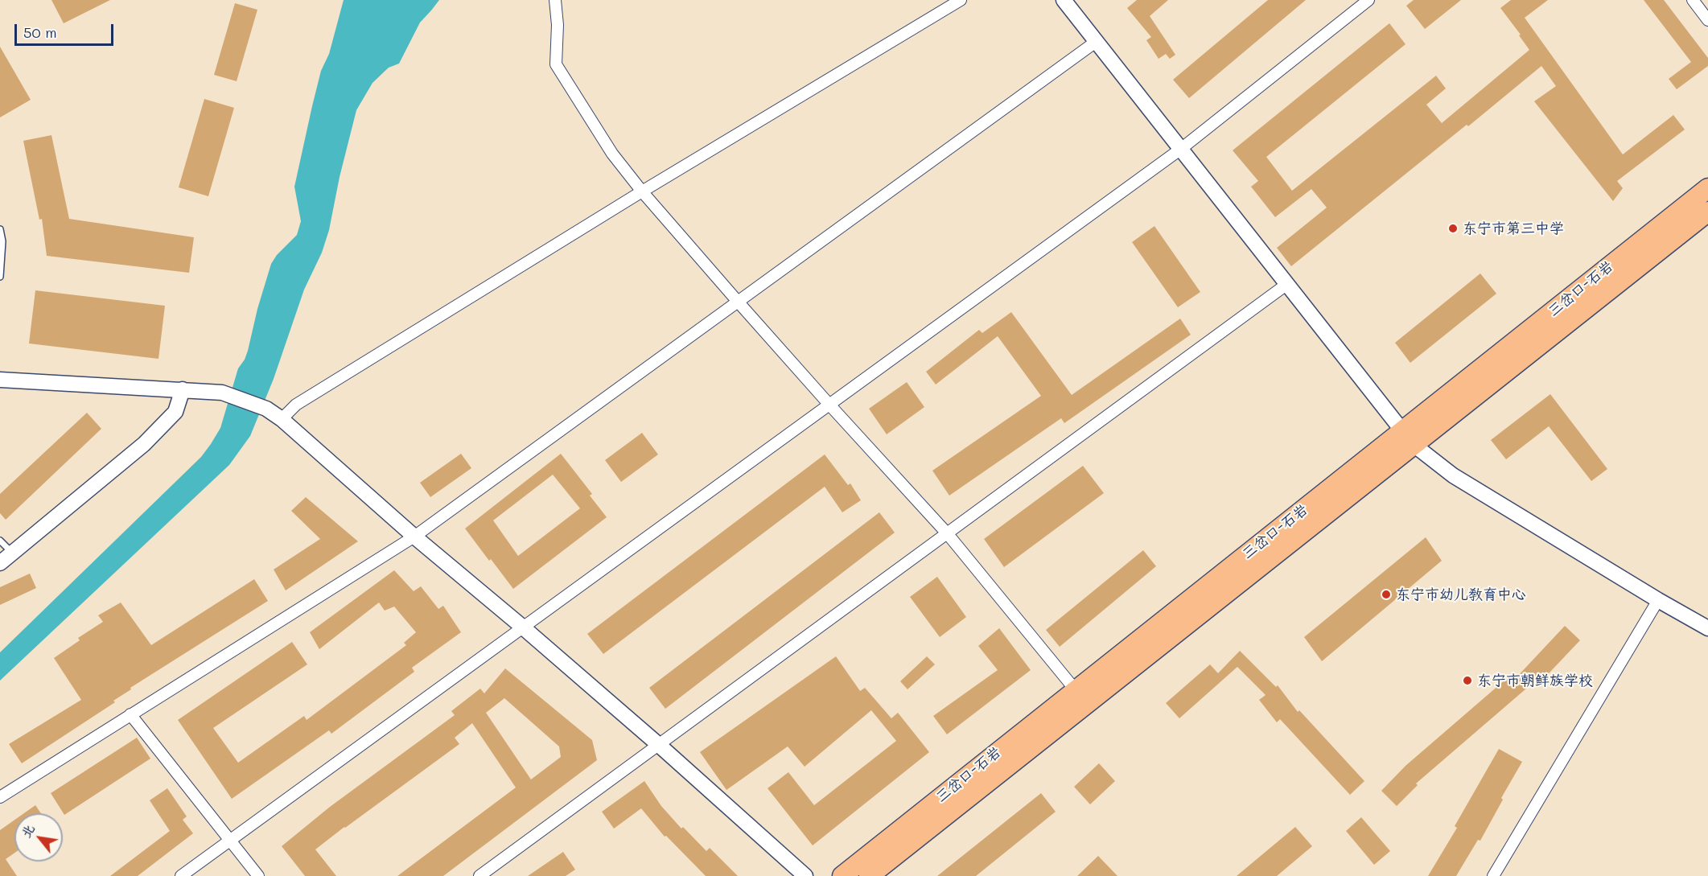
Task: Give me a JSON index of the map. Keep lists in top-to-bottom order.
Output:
{
  "streets": {
    "highway": ["三岔口-石岩"]
  },
  "places": ["东宁市第三中学", "东宁市幼儿教育中心", "东宁市朝鲜族学校"],
  "scale_bar": "50 m",
  "north": "top left"
}
